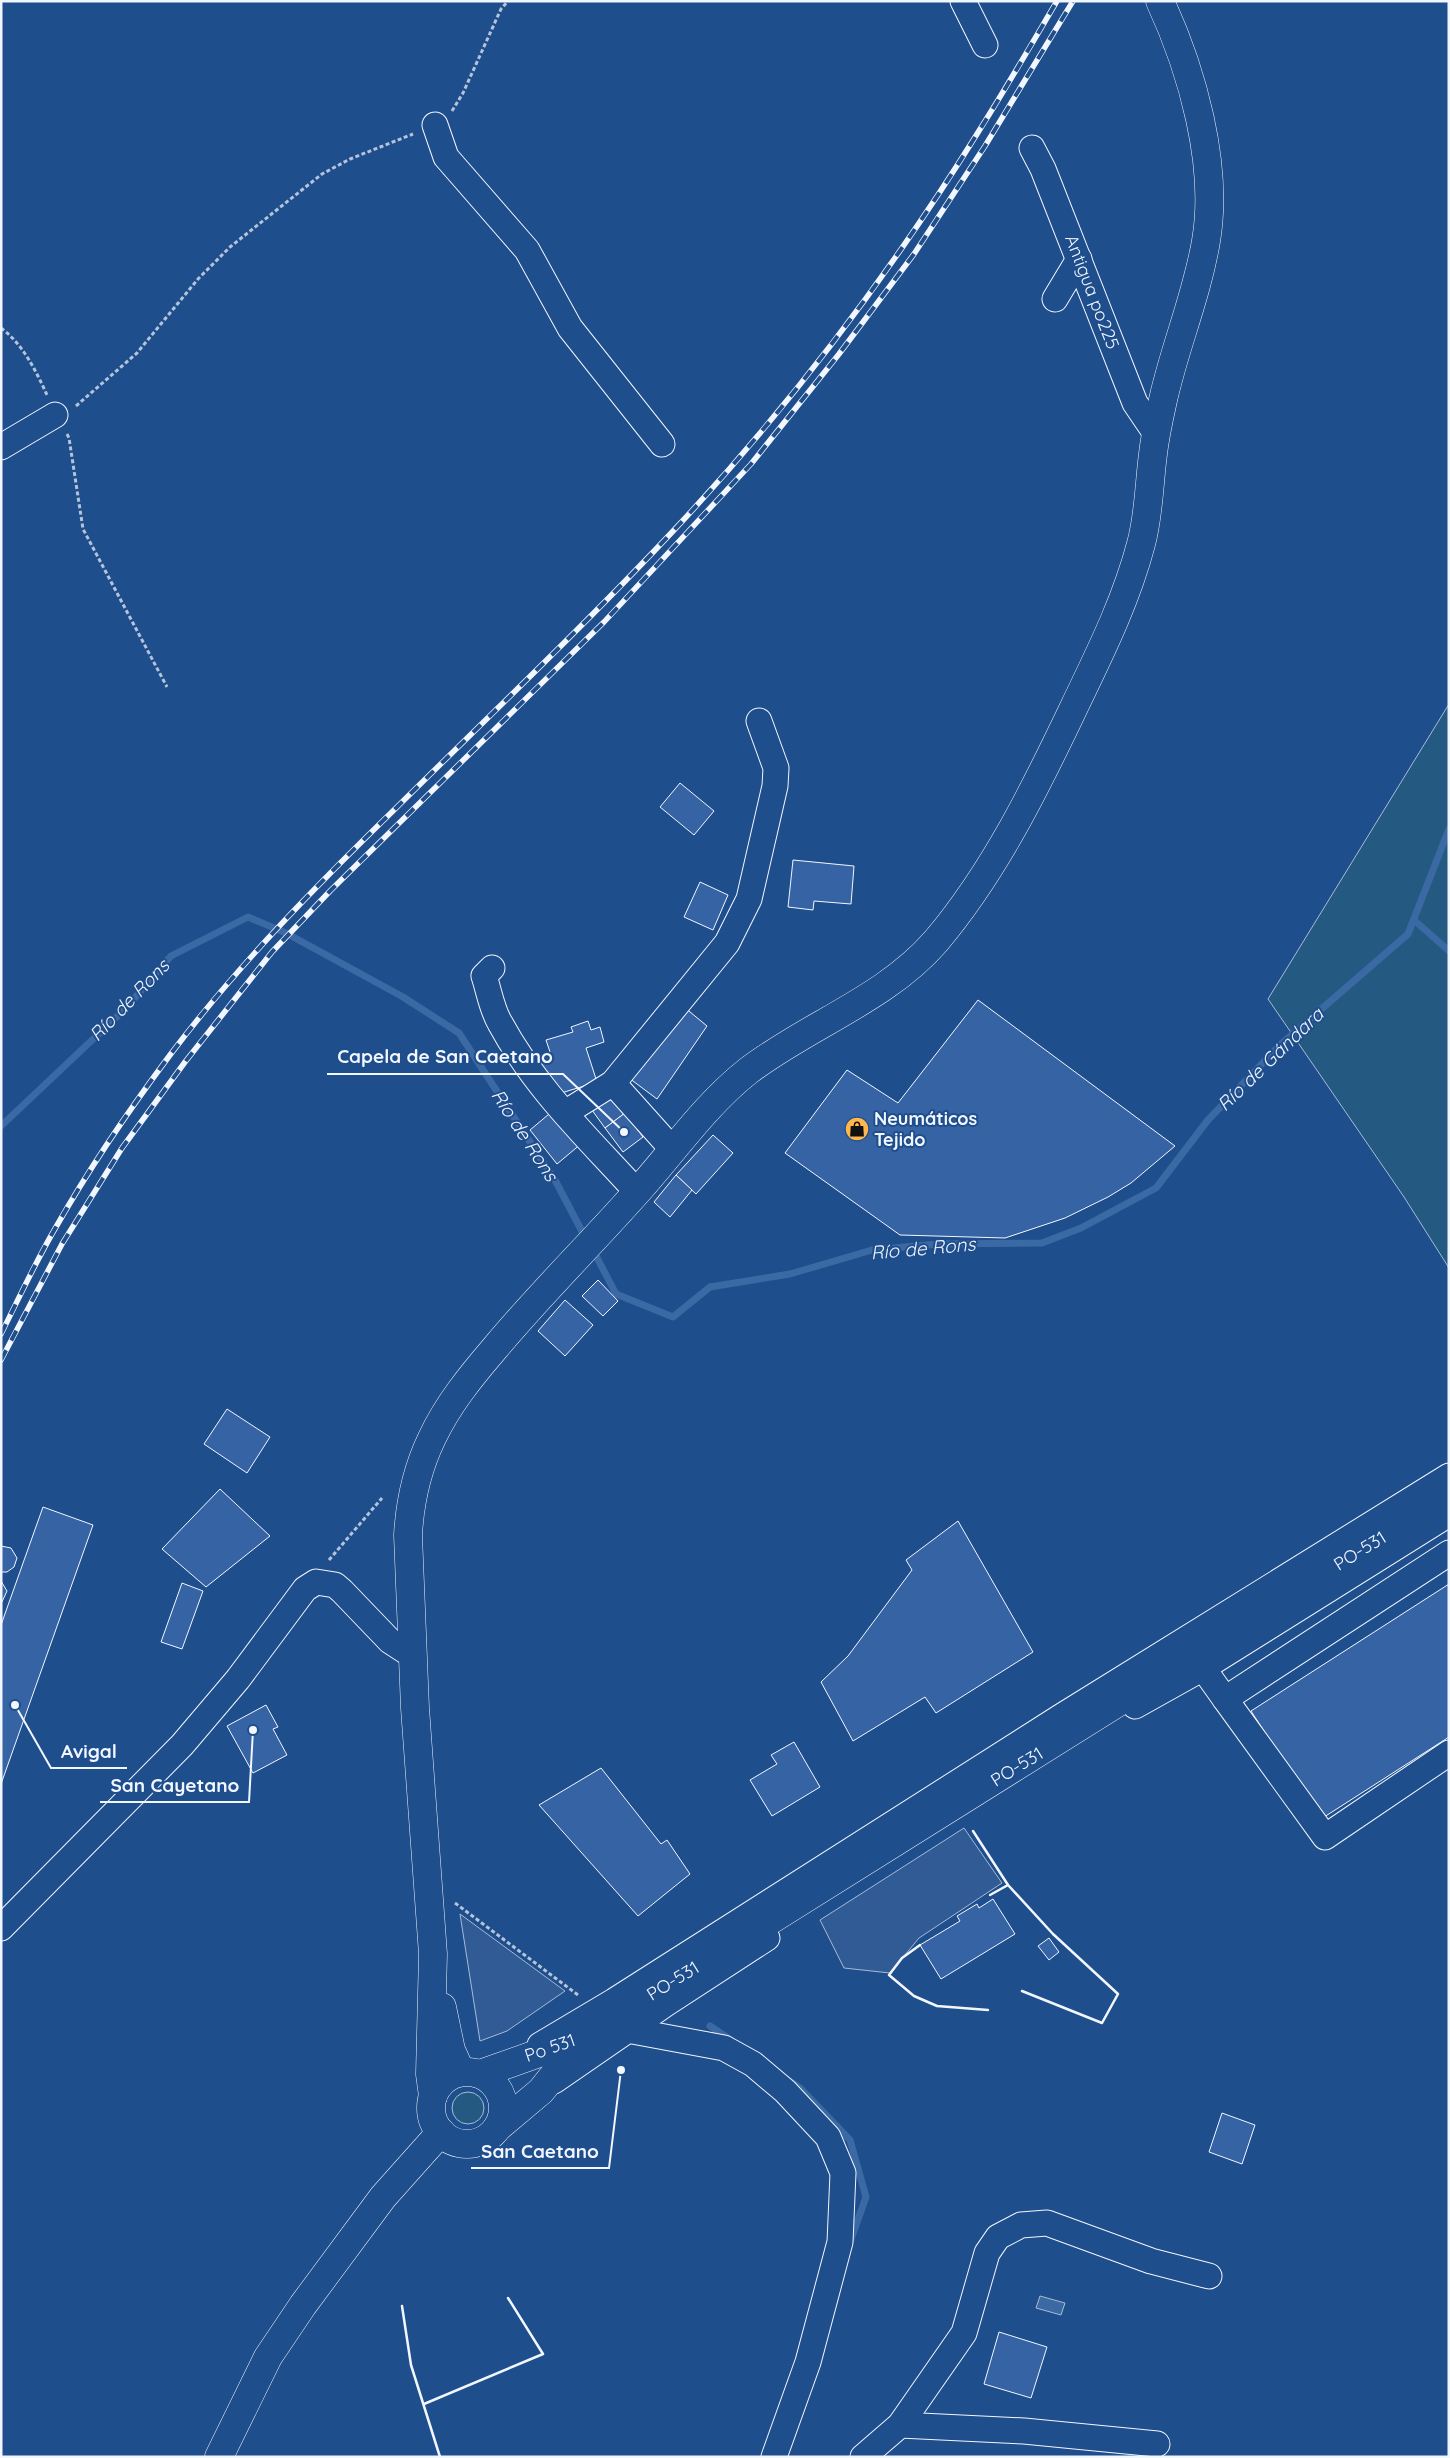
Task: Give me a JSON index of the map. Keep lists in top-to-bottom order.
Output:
{
  "streets": {
    "main road": ["PO-531", "Po 531"],
    "street": ["Antigua po225"]
  },
  "crossings": [
    ["PO-531", "Po 531"]
  ],
  "water": ["Río de Rons", "Río de Gándara"],
  "places": {
    "shop": ["Neumáticos Tejido"],
    "other": [
      "Capela de San Caetano",
      "Avigal",
      "San Cayetano",
      "San Caetano"
    ]
  }
}
